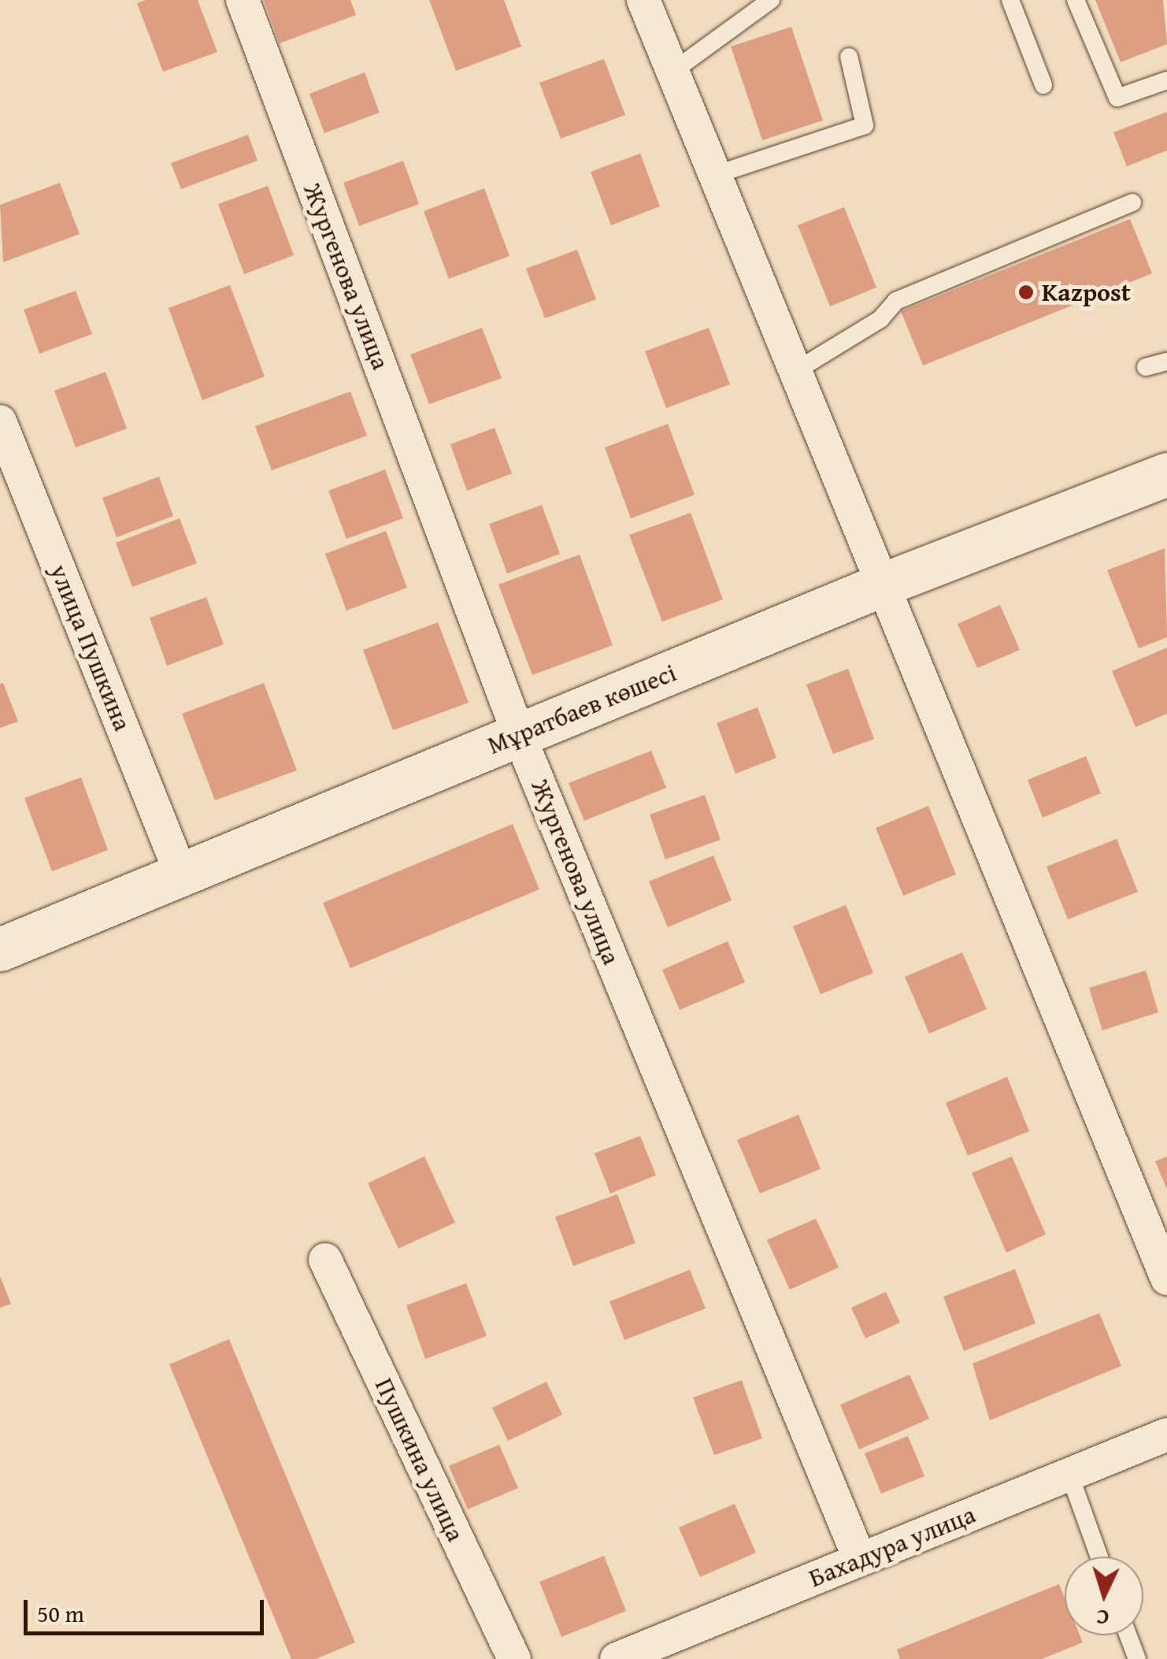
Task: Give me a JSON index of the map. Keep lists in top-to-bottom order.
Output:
{
  "streets": {
    "street": [
      "Жургенова улица",
      "улица Пушкина",
      "Мұратбаев көшесі",
      "Пушкина улица",
      "Бахадура улица"
    ]
  },
  "crossings": [
    ["Жургенова улица", "Мұратбаев көшесі"],
    ["Жургенова улица", "Бахадура улица"],
    ["улица Пушкина", "Мұратбаев көшесі"]
  ],
  "places": ["Kazpost"],
  "scale_bar": "50 m",
  "north": "bottom"
}
